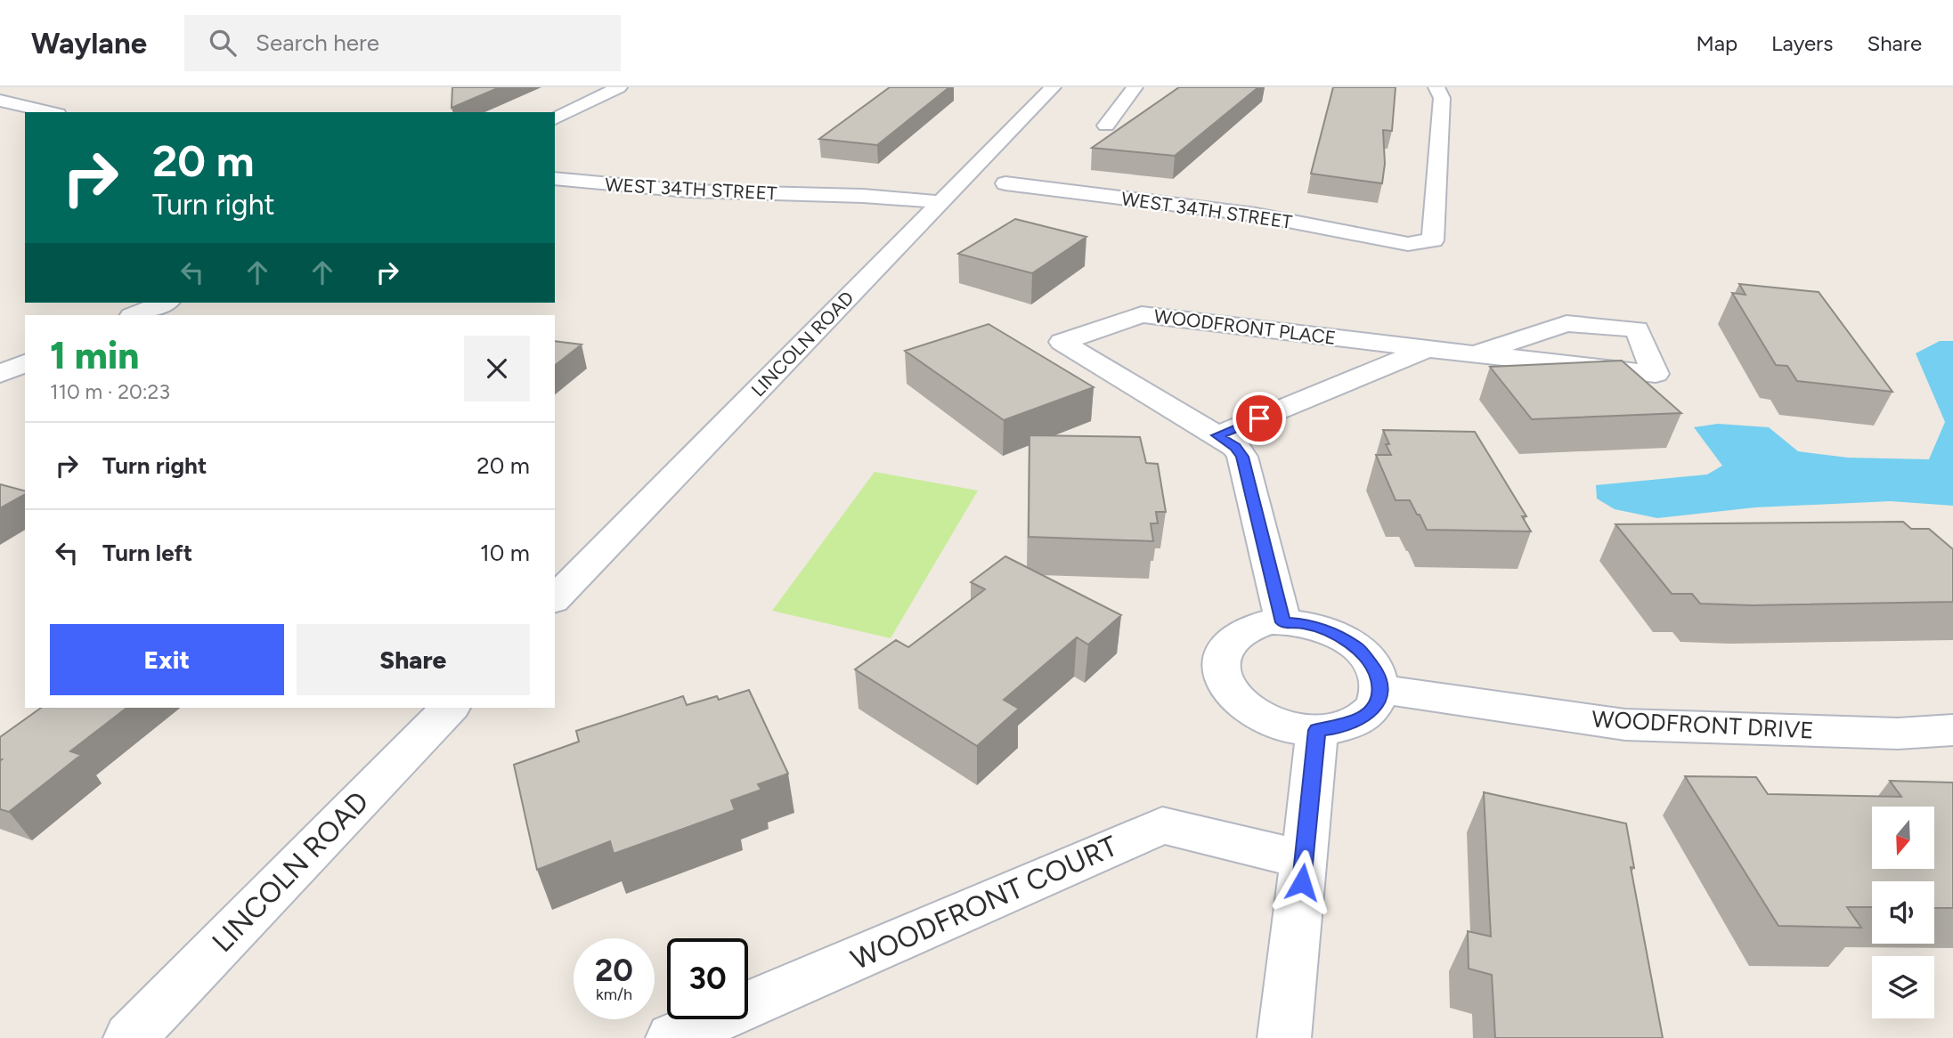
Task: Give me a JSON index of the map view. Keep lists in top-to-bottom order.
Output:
{
  "streets": {
    "street": [
      "WEST 34TH STREET",
      "WOODFRONT PLACE",
      "LINCOLN ROAD",
      "WOODFRONT DRIVE",
      "WOODFRONT COURT"
    ]
  },
  "crossings": [
    ["WEST 34TH STREET", "LINCOLN ROAD"],
    ["WOODFRONT PLACE", "WOODFRONT DRIVE"]
  ],
  "north": "bottom",
  "page": {
    "header": "Waylane",
    "search": "Search here",
    "nav": ["Map", "Layers", "Share"],
    "turn": ["20 m", "Turn right"],
    "heading": ["1 min", "110 m · 20:23"],
    "list": [
      {
        "name": "Turn right",
        "value": "20 m"
      },
      {
        "name": "Turn left",
        "value": "10 m"
      }
    ],
    "buttons": ["Exit", "Share"],
    "speed": "20 km/h",
    "limit": "30"
  }
}
